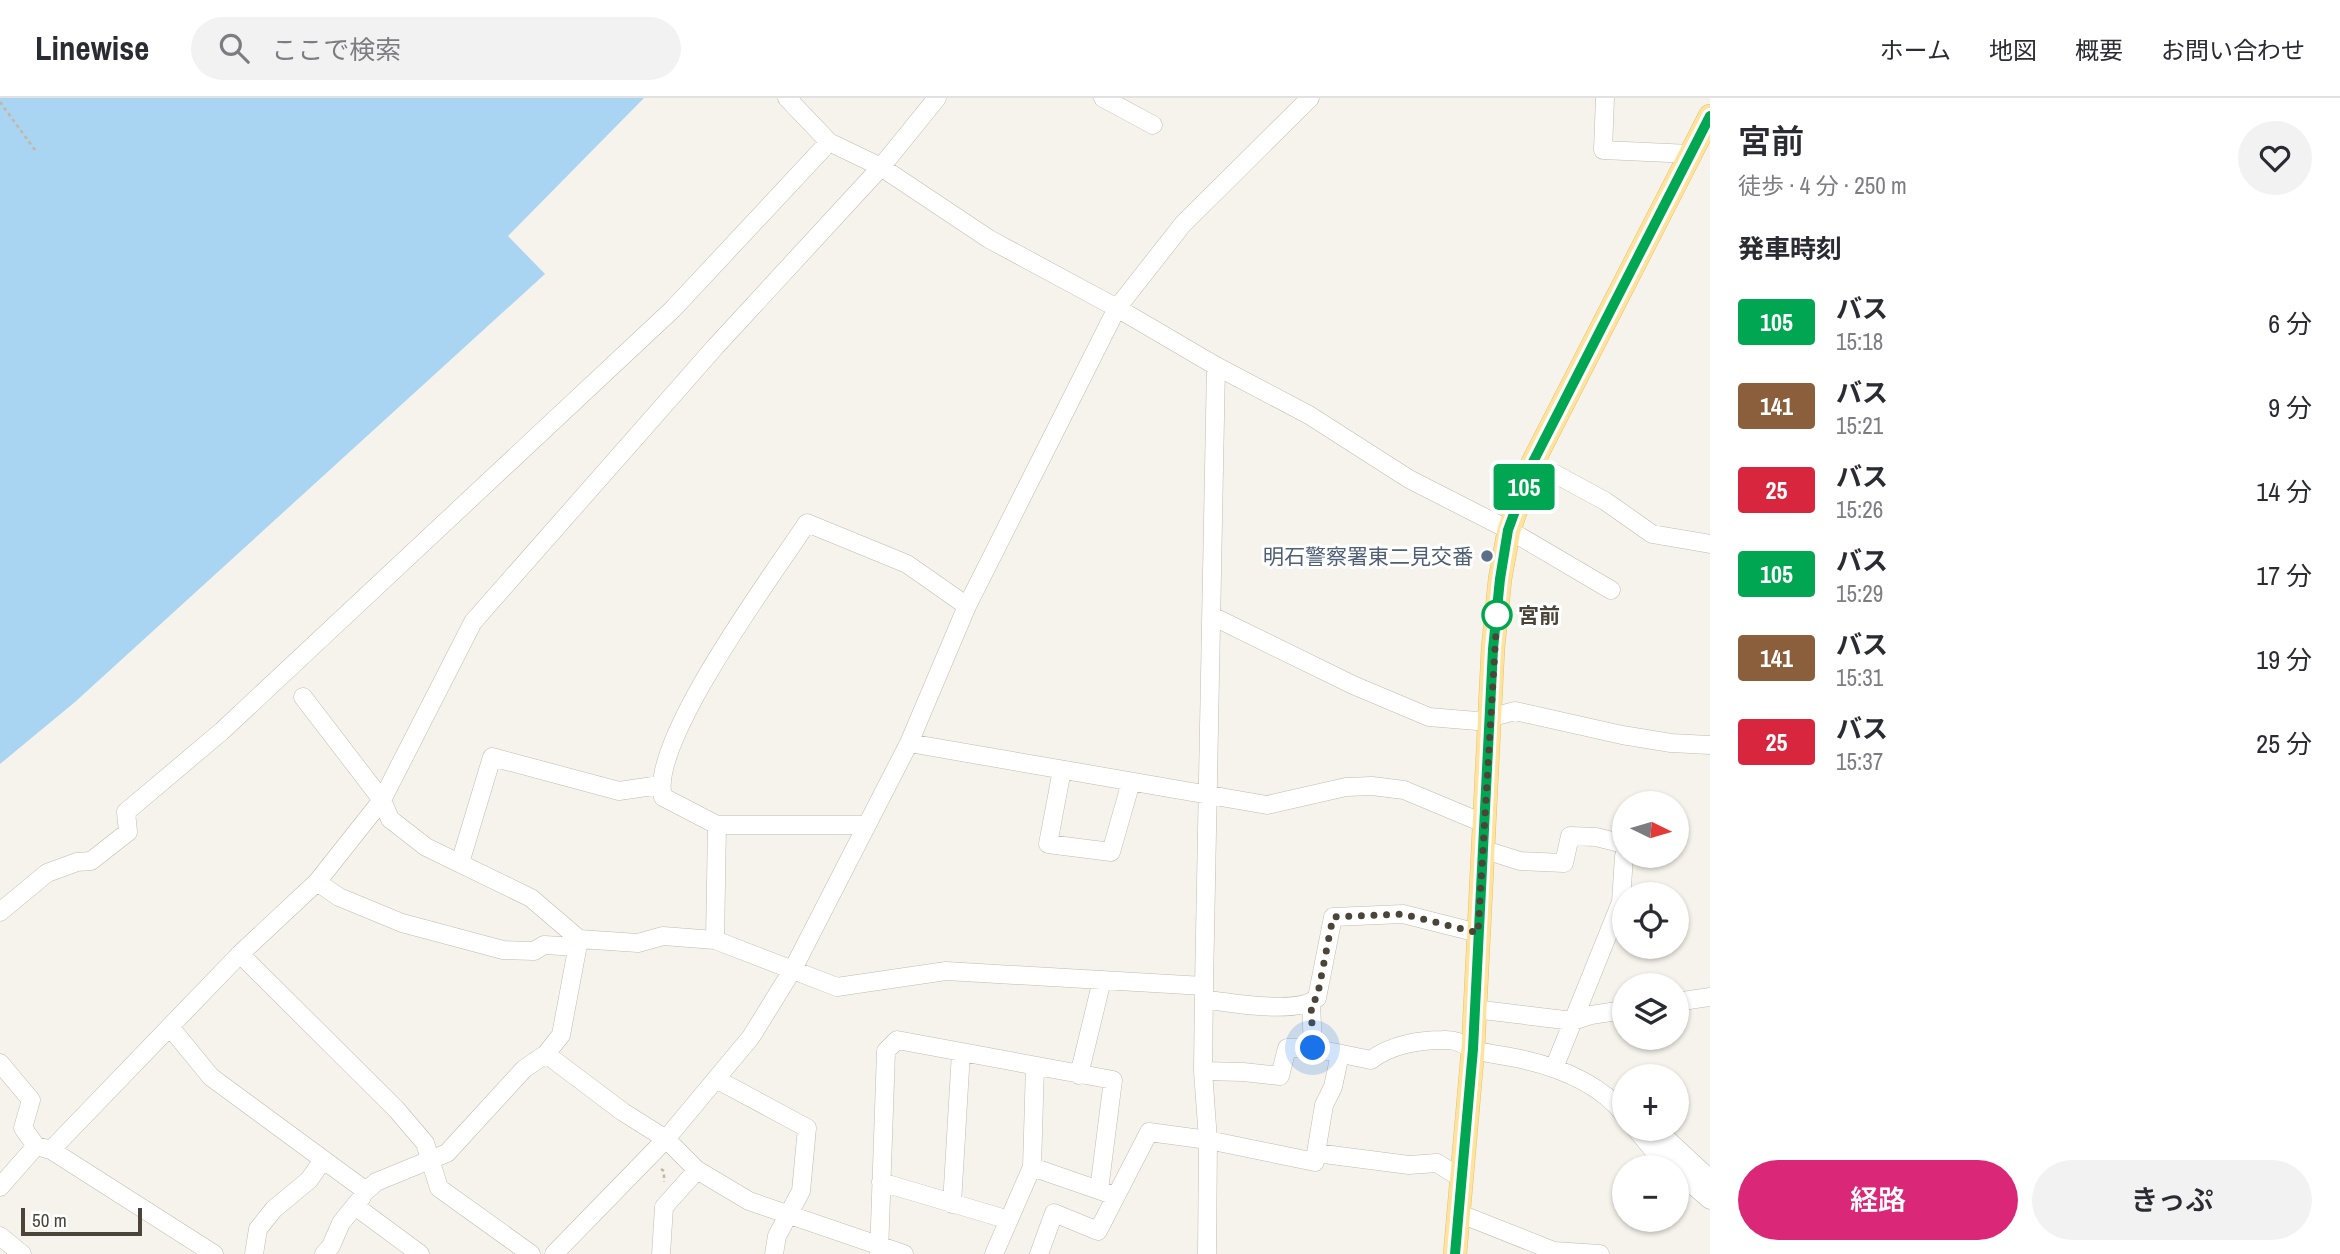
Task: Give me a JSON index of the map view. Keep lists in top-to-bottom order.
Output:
{
  "places": ["明石警察署東二見交番", "宮前"],
  "lines": ["bus line 105"],
  "scale_bar": "50 m",
  "north": "right",
  "page": {
    "header": "Linewise",
    "search": "ここで検索",
    "nav": [
      "ホーム",
      "地図",
      "概要",
      "お問い合わせ"
    ],
    "on_map": "105",
    "heading": [
      ["宮前", "徒歩 · 4 分 · 250 m"],
      "発車時刻"
    ],
    "list": [
      {
        "mark": "105",
        "name": "バス",
        "note": "15:18",
        "value": "6 分"
      },
      {
        "mark": "141",
        "name": "バス",
        "note": "15:21",
        "value": "9 分"
      },
      {
        "mark": "25",
        "name": "バス",
        "note": "15:26",
        "value": "14 分"
      },
      {
        "mark": "105",
        "name": "バス",
        "note": "15:29",
        "value": "17 分"
      },
      {
        "mark": "141",
        "name": "バス",
        "note": "15:31",
        "value": "19 分"
      },
      {
        "mark": "25",
        "name": "バス",
        "note": "15:37",
        "value": "25 分"
      }
    ],
    "map_buttons": ["+", "−"],
    "buttons": ["経路", "きっぷ"],
    "scale": "50 m"
  }
}
